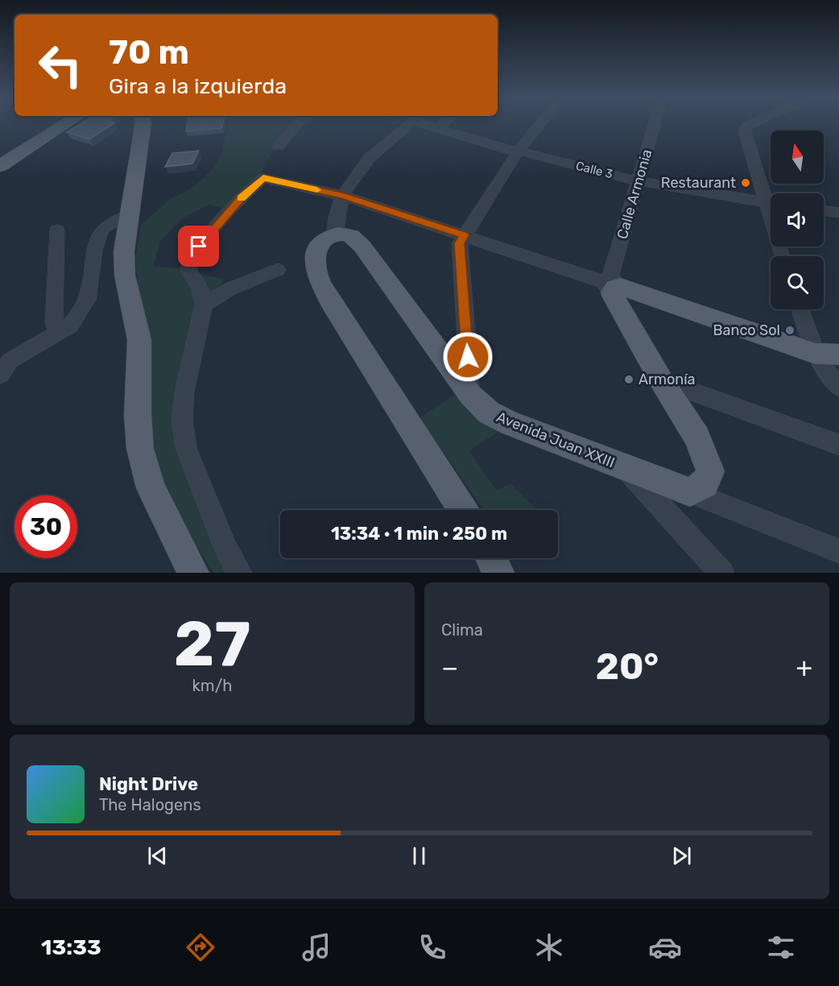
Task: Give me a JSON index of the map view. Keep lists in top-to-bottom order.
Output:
{
  "streets": {
    "main road": ["Avenida Juan XXIII"],
    "street": ["Calle 3", "Calle Armonia"]
  },
  "crossings": [
    ["Calle 3", "Calle Armonia"]
  ],
  "places": ["Restaurant", "Banco Sol", "Armonía"],
  "north": "top",
  "page": {
    "turn": ["70 m", "Gira a la izquierda"],
    "limit": "30",
    "trip": "13:34 · 1 min · 250 m",
    "tile": [
      ["27", "km/h"],
      "Clima"
    ],
    "heat": ["−", "20°", "+"],
    "song": ["Night Drive", "The Halogens"],
    "tabs": "13:33"
  }
}
